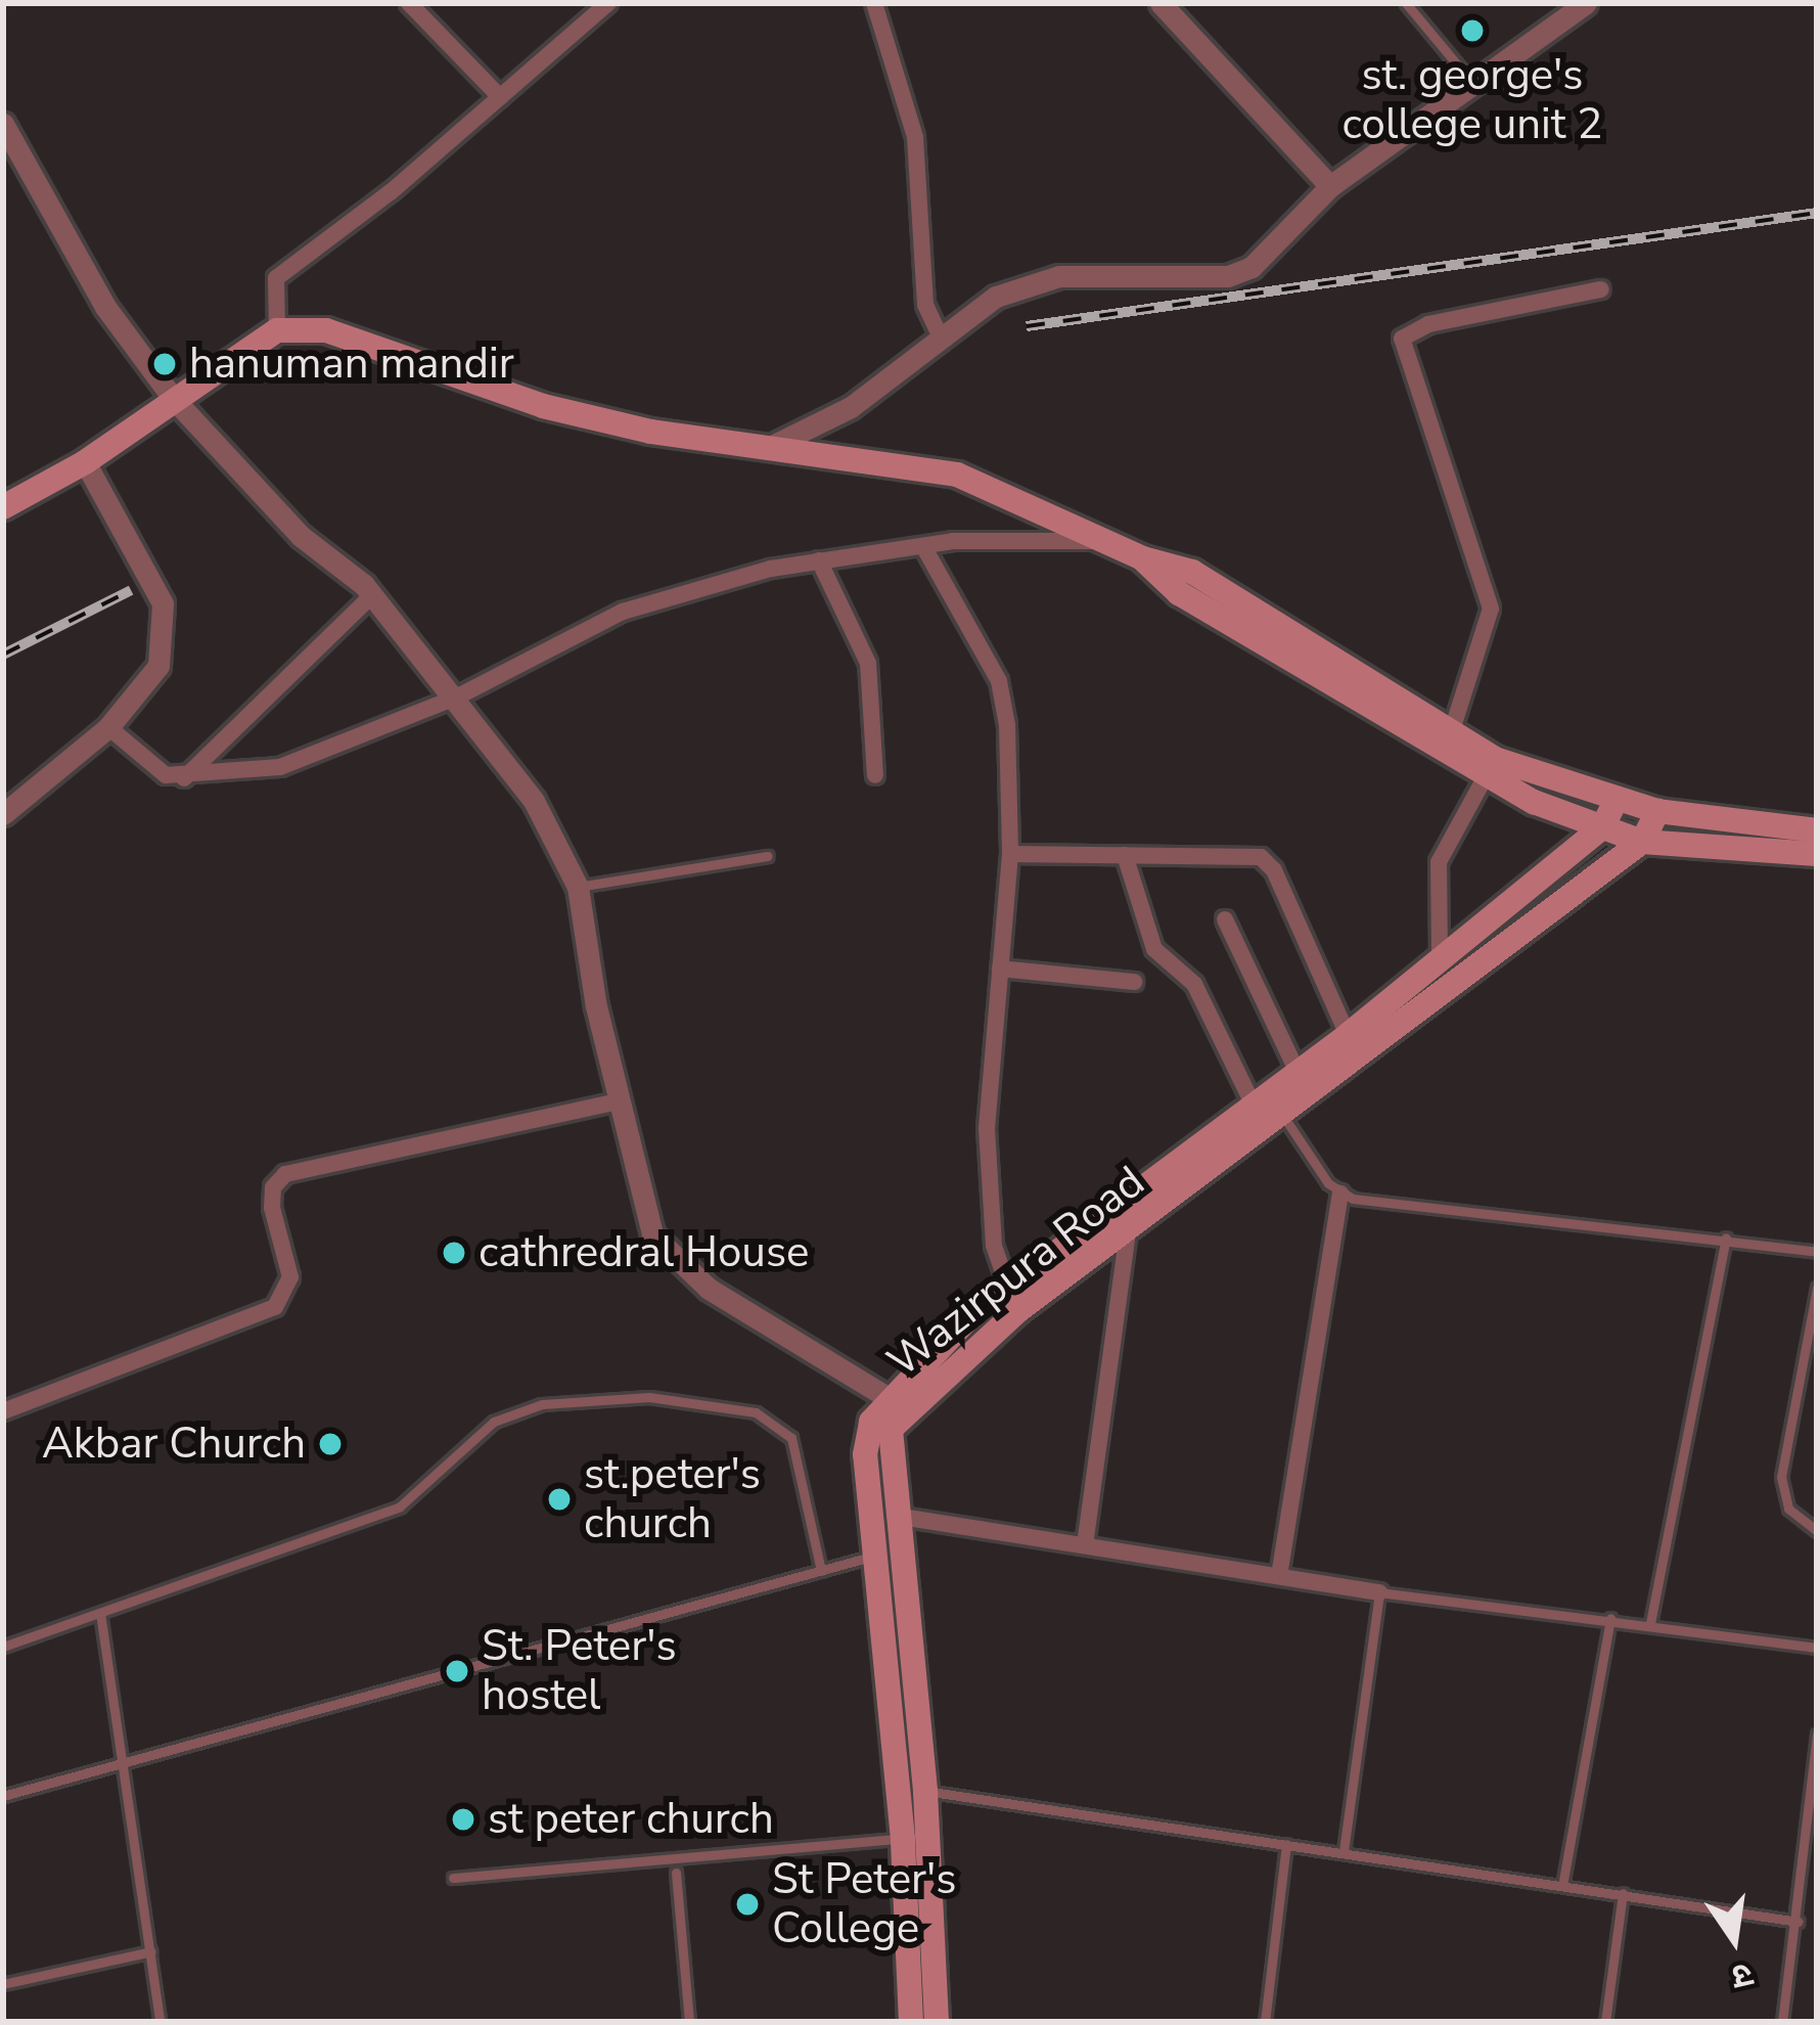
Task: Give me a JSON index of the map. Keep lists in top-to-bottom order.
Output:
{
  "streets": {
    "main road": ["Wazirpura Road"]
  },
  "places": [
    "st. george's college unit 2",
    "hanuman mandir",
    "cathredral House",
    "Akbar Church",
    "st.peter's church",
    "St. Peter's hostel",
    "st peter church",
    "St Peter's College"
  ],
  "north": "bottom"
}
